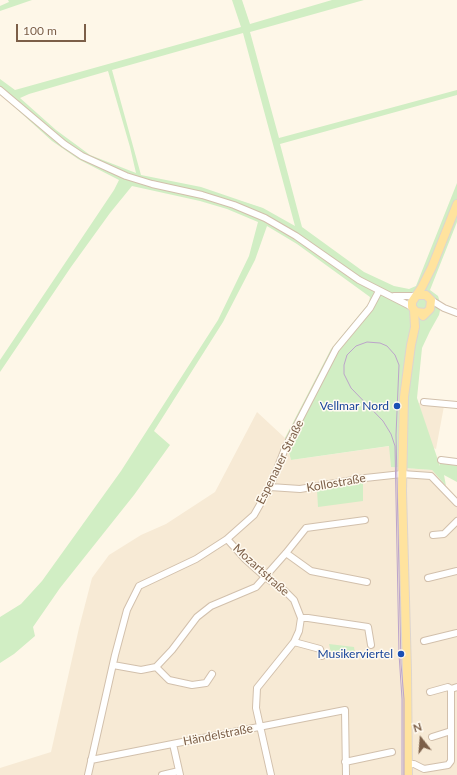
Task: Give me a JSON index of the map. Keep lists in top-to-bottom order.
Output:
{
  "streets": {
    "street": [
      "Espenauer Straße",
      "Kollostraße",
      "Mozartstraße",
      "Händelstraße"
    ]
  },
  "crossings": [
    ["Espenauer Straße", "Kollostraße"],
    ["Espenauer Straße", "Mozartstraße"],
    ["Espenauer Straße", "Händelstraße"]
  ],
  "places": ["Vellmar Nord", "Musikerviertel"],
  "scale_bar": "100 m",
  "north": "top"
}
